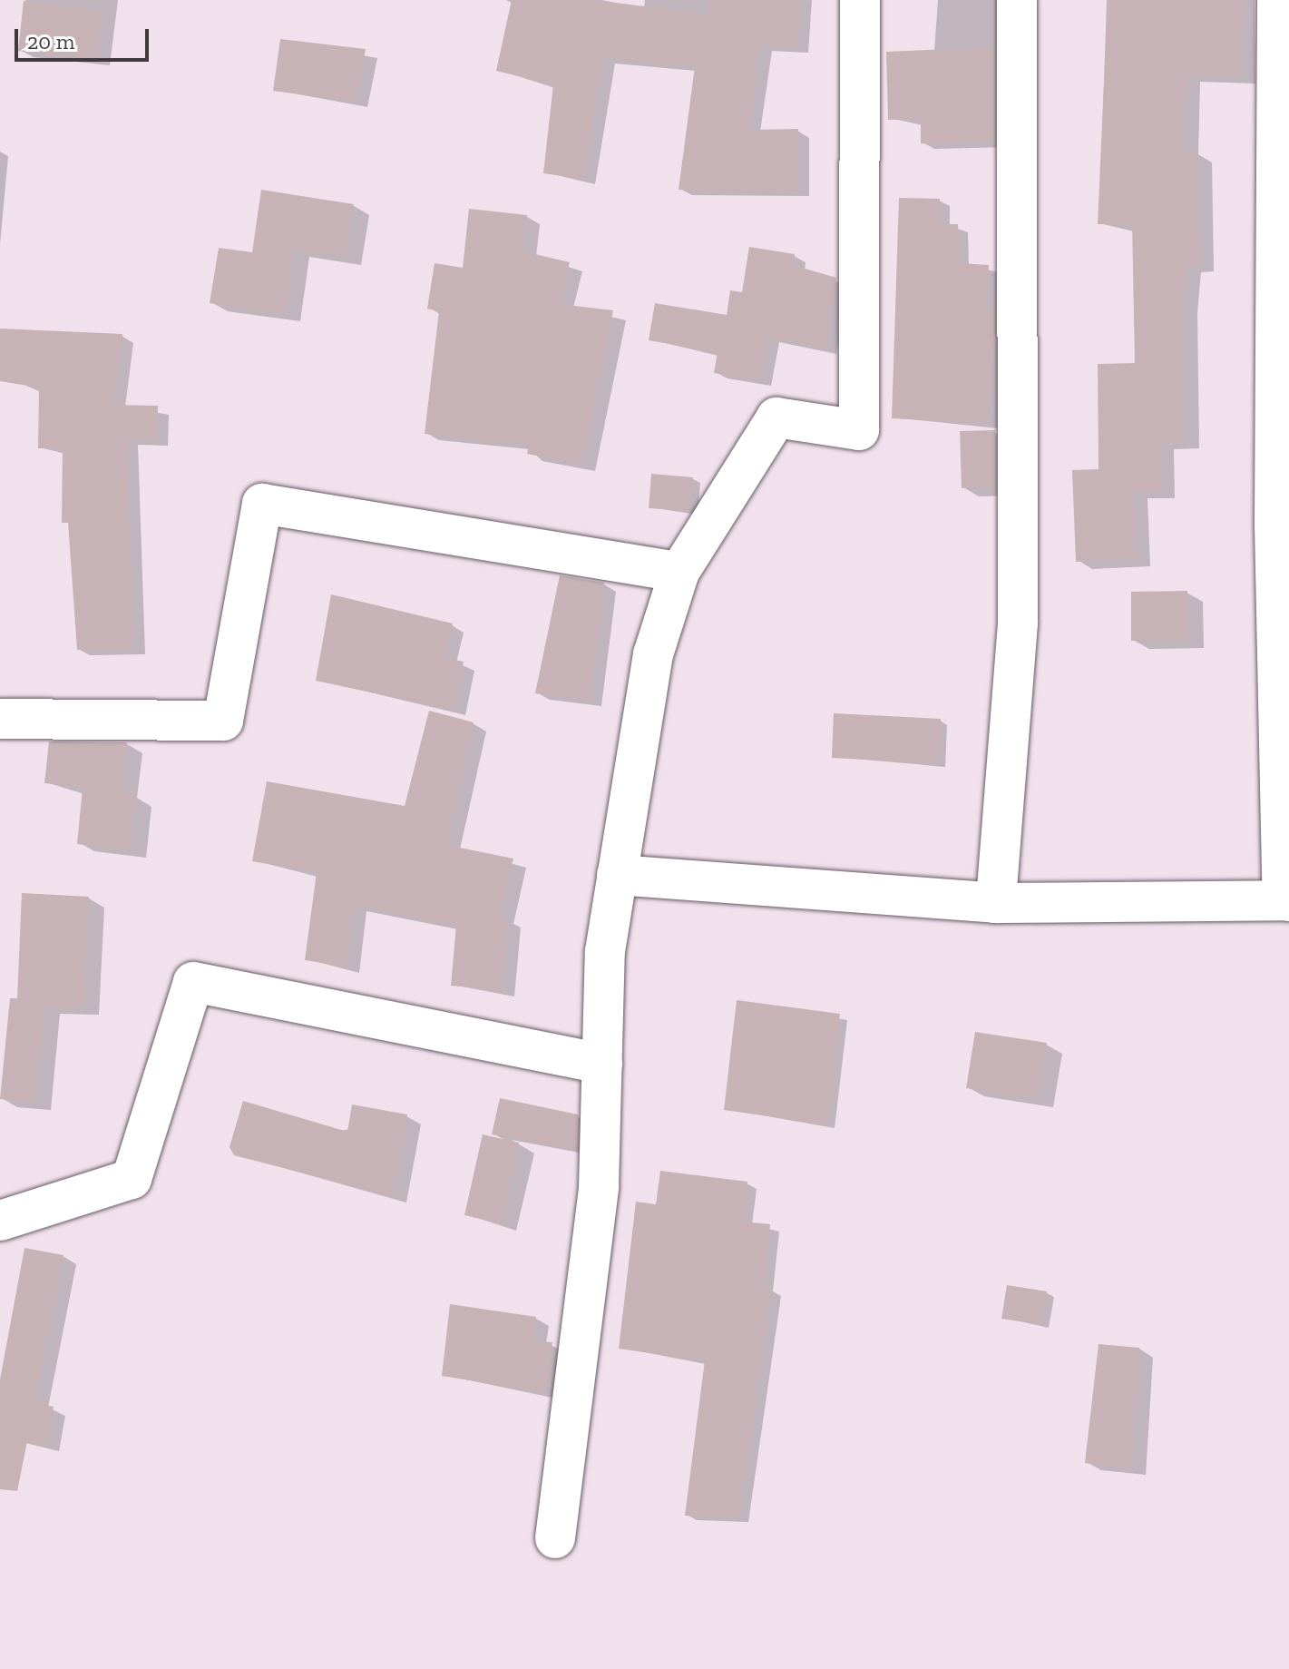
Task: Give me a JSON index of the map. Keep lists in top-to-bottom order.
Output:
{
  "scale_bar": "20 m"
}
